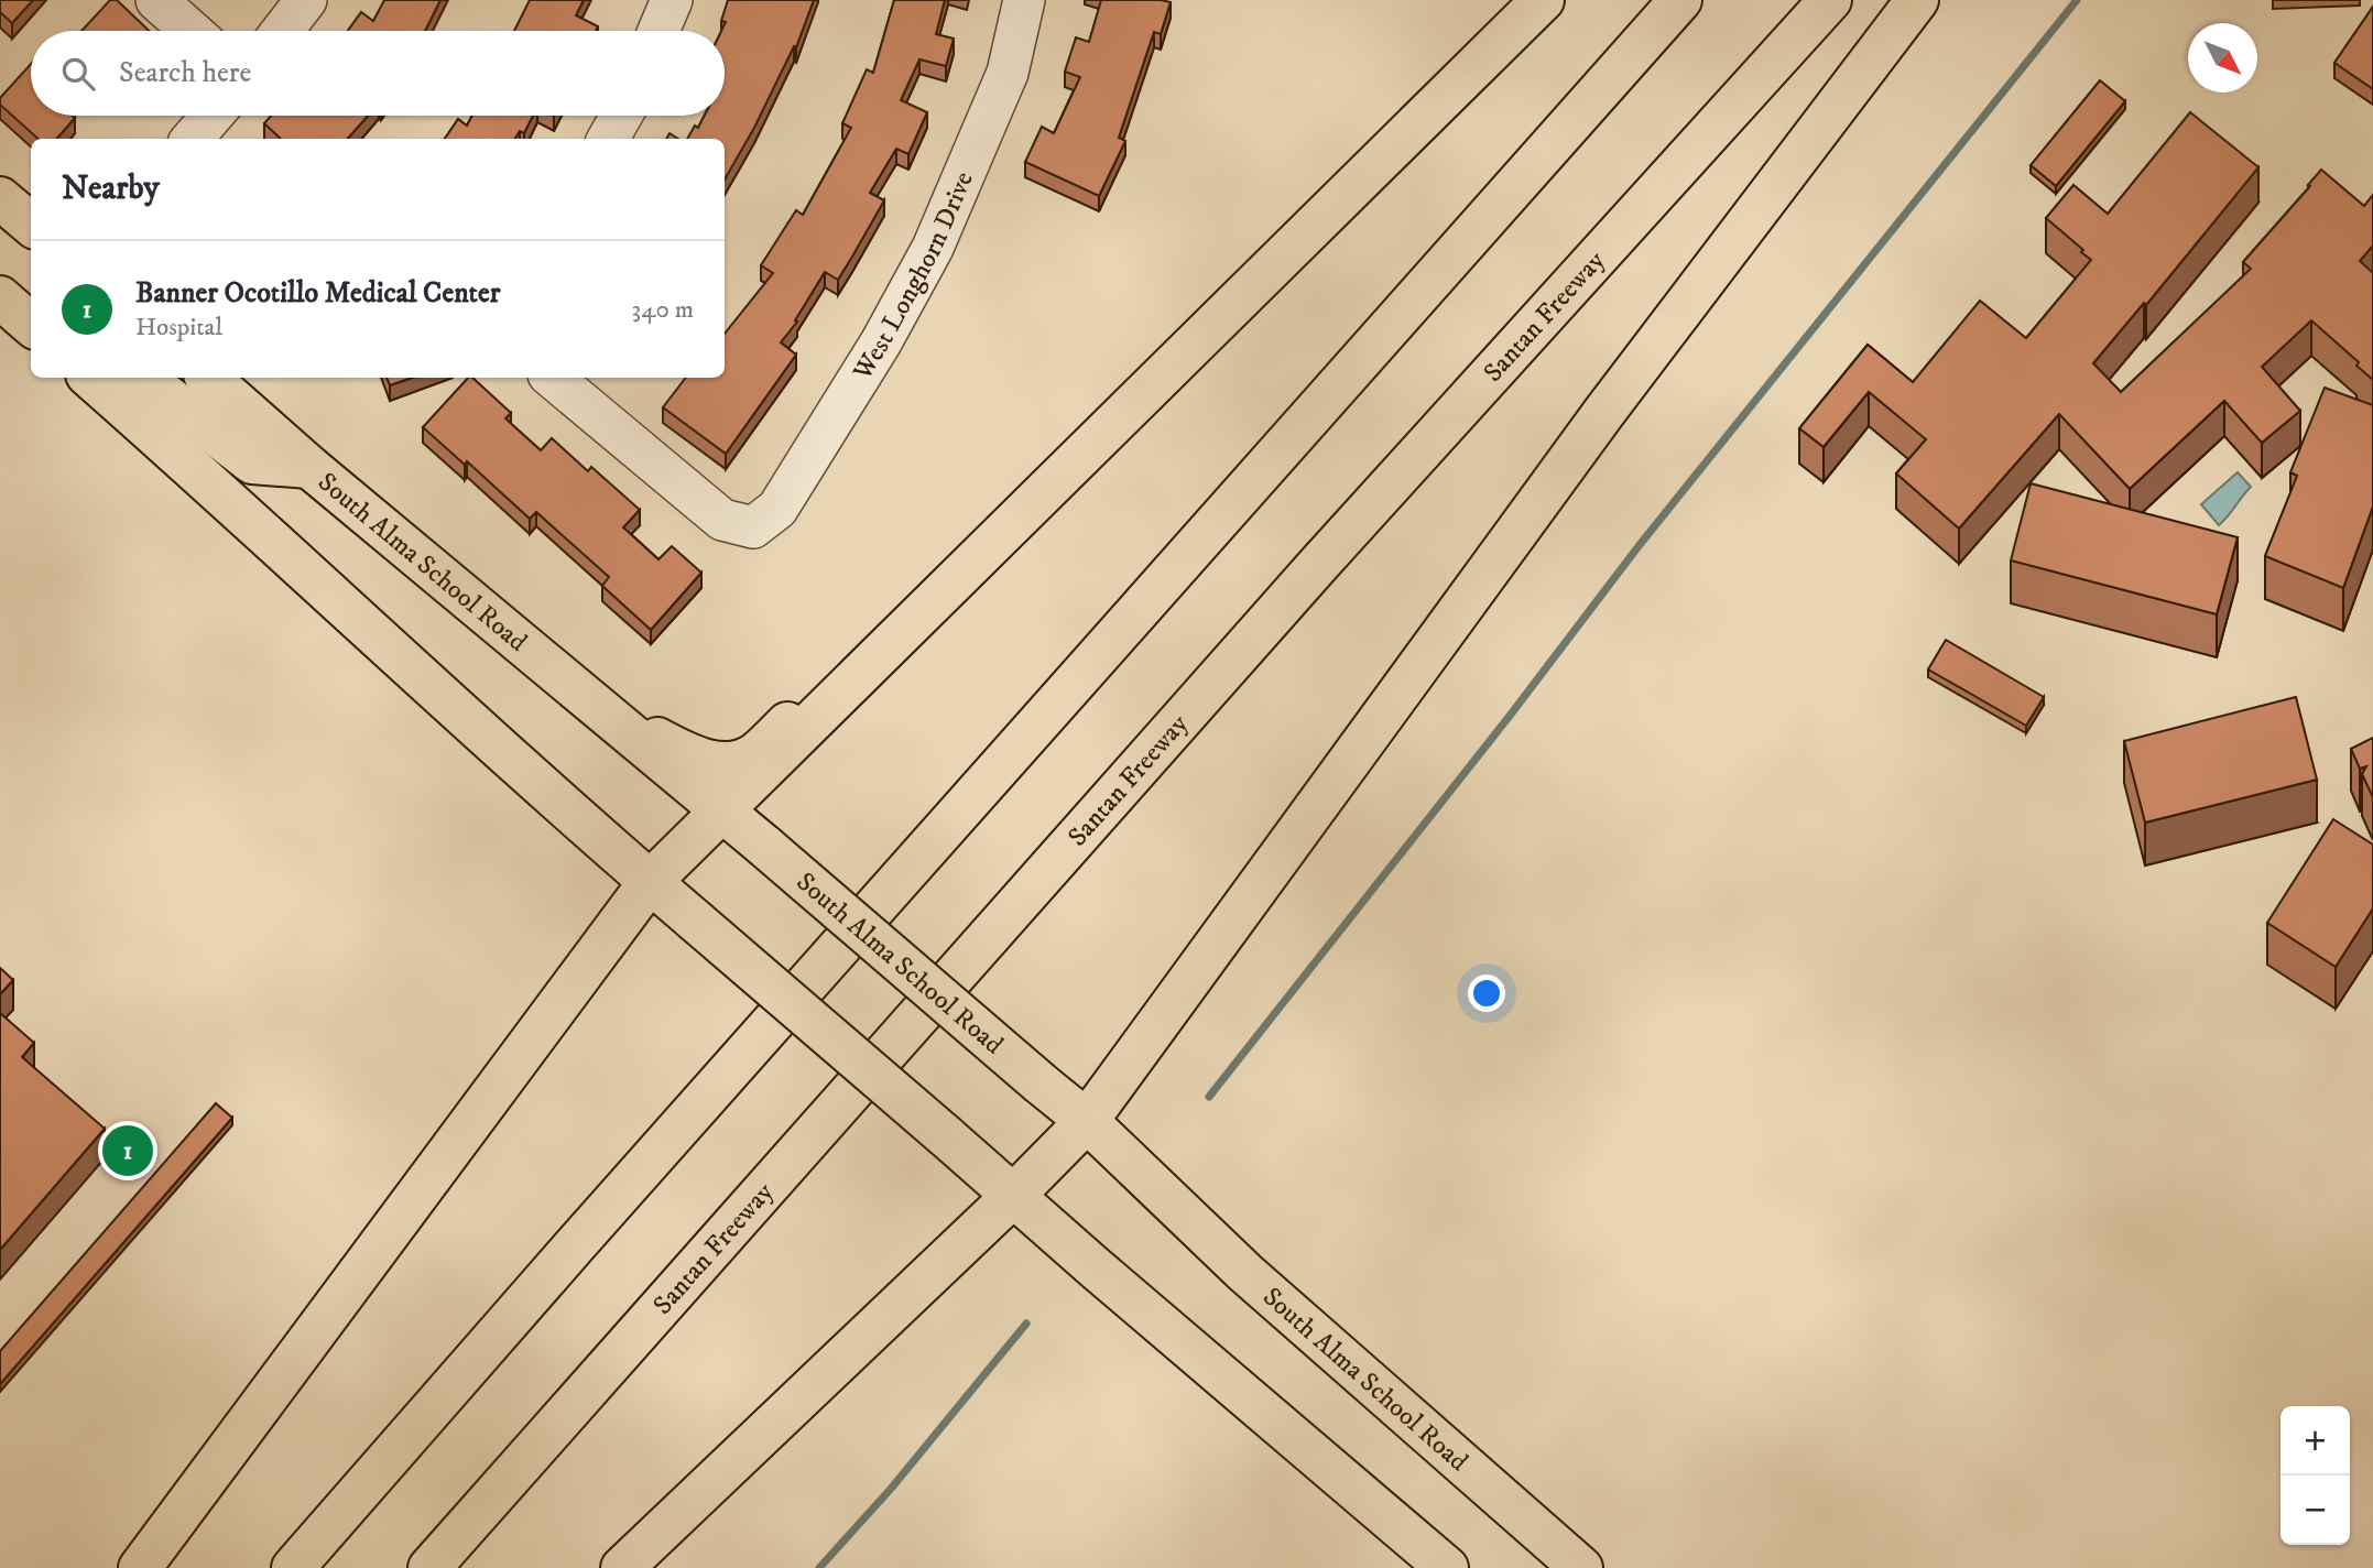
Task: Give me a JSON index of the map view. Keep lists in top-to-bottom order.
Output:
{
  "streets": {
    "main road": ["Santan Freeway", "South Alma School Road"],
    "street": ["West Longhorn Drive"]
  },
  "north": "bottom right",
  "page": {
    "search": "Search here",
    "heading": "Nearby",
    "list": [
      {
        "mark": "1",
        "name": "Banner Ocotillo Medical Center",
        "note": "Hospital",
        "value": "340 m"
      }
    ],
    "pins": "1",
    "map_buttons": ["+", "−"]
  }
}
